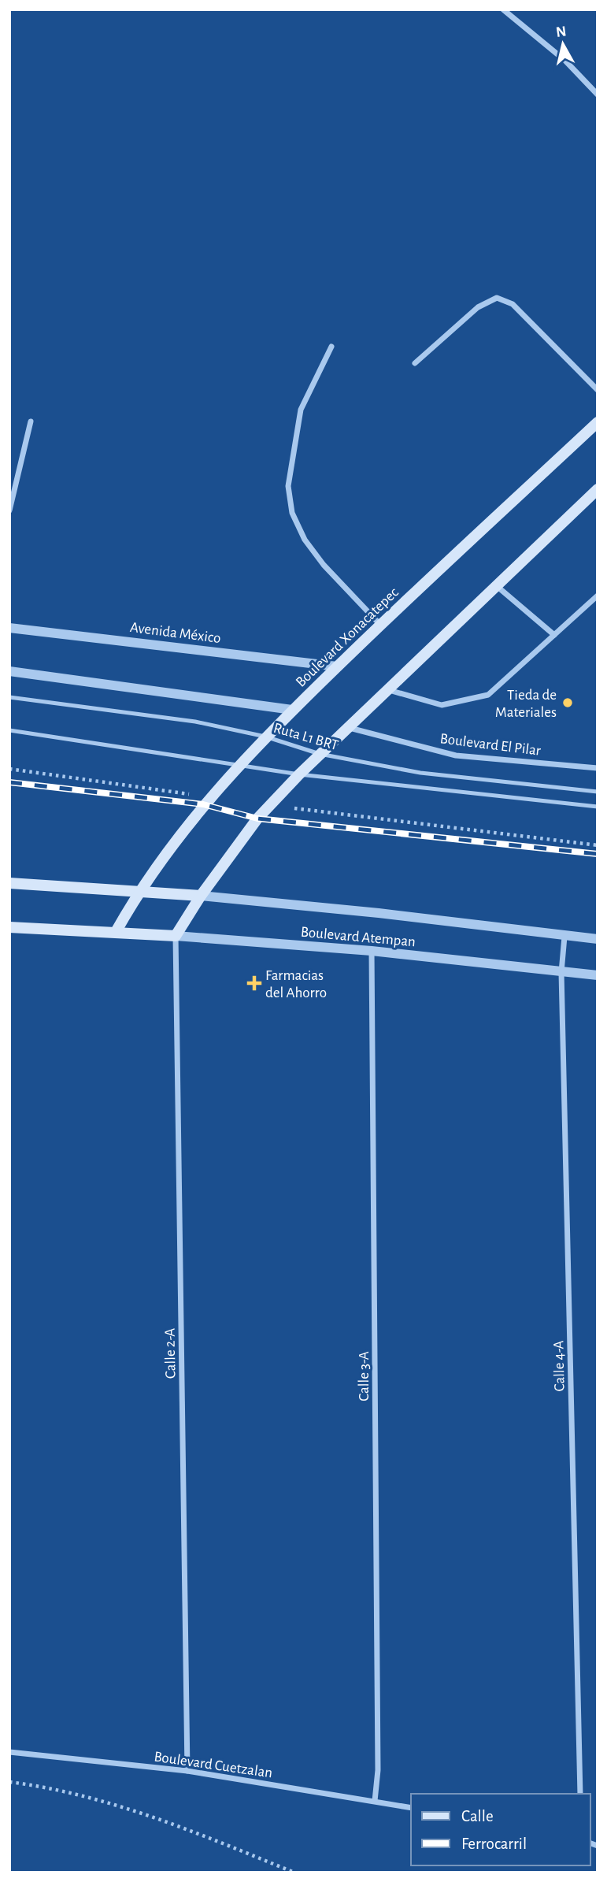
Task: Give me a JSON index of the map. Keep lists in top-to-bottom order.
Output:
{
  "streets": {
    "main road": ["Boulevard Xonacatepec", "Boulevard Atempan"],
    "street": [
      "Avenida México",
      "Boulevard El Pilar",
      "Calle 2-A",
      "Calle 4-A",
      "Calle 3-A",
      "Boulevard Cuetzalan"
    ],
    "lane": ["Ruta L1 BRT"]
  },
  "crossings": [
    ["Avenida México", "Boulevard Xonacatepec"],
    ["Boulevard Xonacatepec", "Ruta L1 BRT"],
    ["Boulevard Xonacatepec", "Boulevard Atempan"],
    ["Boulevard Atempan", "Calle 2-A"],
    ["Boulevard Atempan", "Calle 4-A"],
    ["Boulevard Atempan", "Calle 3-A"],
    ["Calle 2-A", "Boulevard Cuetzalan"],
    ["Calle 3-A", "Boulevard Cuetzalan"]
  ],
  "places": {
    "other": ["Tieda de Materiales"],
    "health": ["Farmacias del Ahorro"]
  },
  "legend": ["Calle", "Ferrocarril"],
  "north": "top"
}
